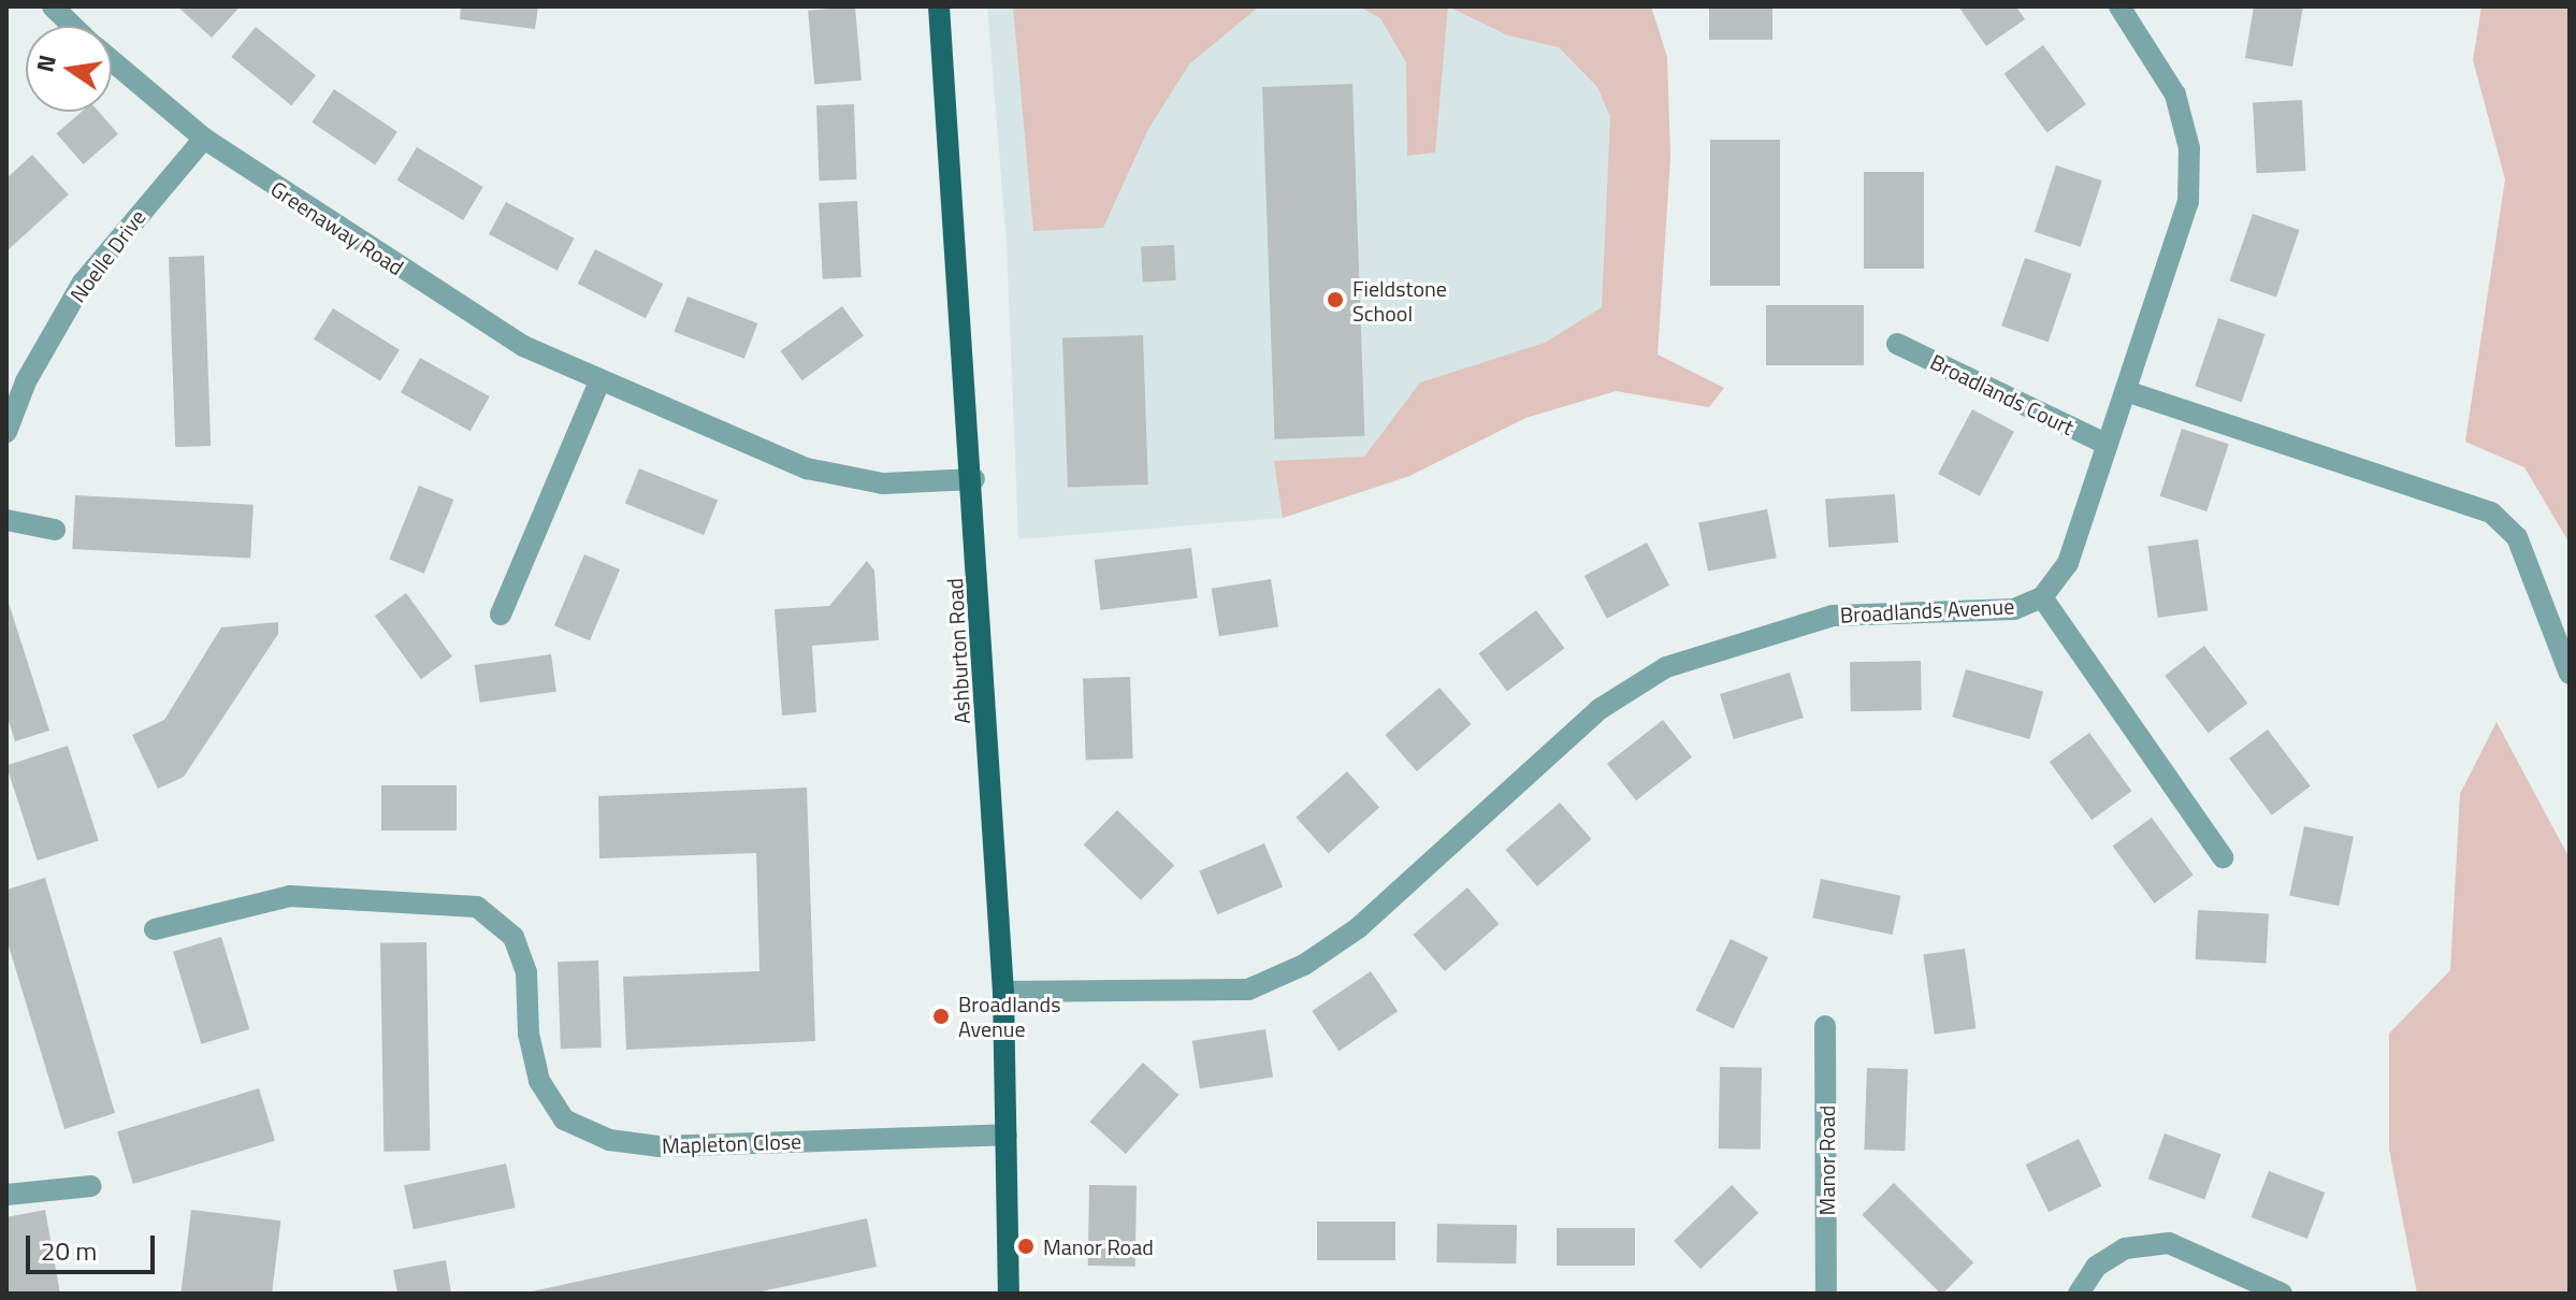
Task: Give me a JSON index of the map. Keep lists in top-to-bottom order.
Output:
{
  "streets": {
    "main road": ["Ashburton Road"],
    "street": [
      "Greenaway Road",
      "Noelle Drive",
      "Broadlands Court",
      "Broadlands Avenue",
      "Mapleton Close",
      "Manor Road"
    ]
  },
  "crossings": [
    ["Greenaway Road", "Noelle Drive"],
    ["Greenaway Road", "Ashburton Road"],
    ["Broadlands Court", "Broadlands Avenue"],
    ["Broadlands Avenue", "Ashburton Road"],
    ["Ashburton Road", "Mapleton Close"]
  ],
  "places": ["Fieldstone School", "Broadlands Avenue", "Manor Road"],
  "scale_bar": "20 m",
  "north": "left"
}
